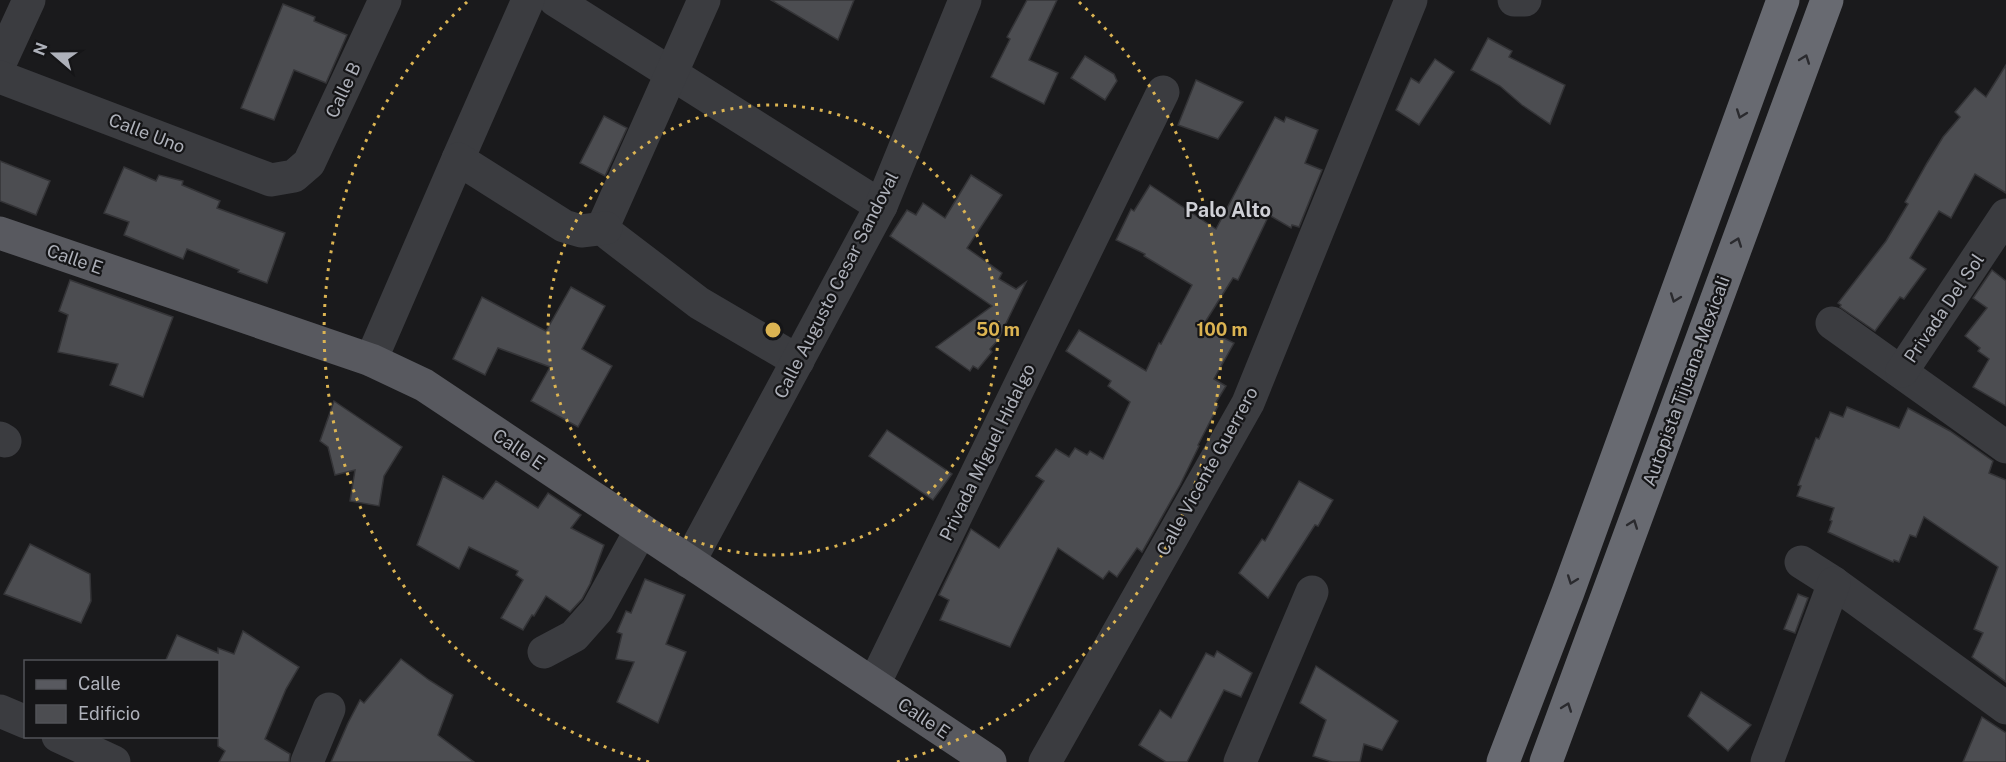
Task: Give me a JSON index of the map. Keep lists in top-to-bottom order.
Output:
{
  "streets": {
    "highway": ["Autopista Tijuana-Mexicali"],
    "main road": ["Calle E"],
    "street": [
      "Calle B",
      "Calle Uno",
      "Calle Augusto Cesar Sandoval",
      "Privada Del Sol",
      "Privada Miguel Hidalgo",
      "Calle Vicente Guerrero"
    ]
  },
  "crossings": [
    ["Calle B", "Calle Uno"],
    ["Calle E", "Calle Augusto Cesar Sandoval"],
    ["Calle E", "Privada Miguel Hidalgo"]
  ],
  "districts": ["Palo Alto"],
  "legend": ["Calle", "Edificio"],
  "north": "left",
  "rings": ["50 m", "100 m"]
}
